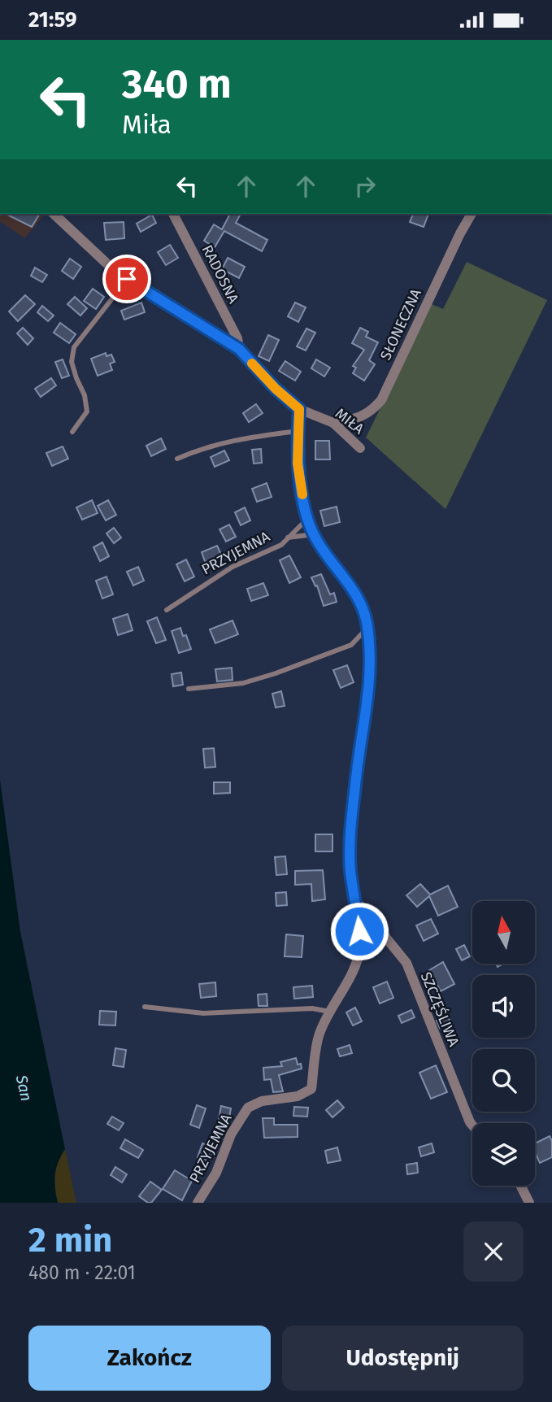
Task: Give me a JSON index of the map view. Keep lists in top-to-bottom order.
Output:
{
  "streets": {
    "street": [
      "RADOSNA",
      "SŁONECZNA",
      "MIŁA",
      "PRZYJEMNA",
      "SZCZĘŚLIWA"
    ]
  },
  "crossings": [
    ["RADOSNA", "MIŁA"],
    ["SŁONECZNA", "MIŁA"],
    ["MIŁA", "PRZYJEMNA"],
    ["PRZYJEMNA", "SZCZĘŚLIWA"]
  ],
  "water": ["San"],
  "north": "top",
  "page": {
    "status": "21:59",
    "turn": ["340 m", "Miła"],
    "heading": ["2 min", "480 m · 22:01"],
    "buttons": ["Zakończ", "Udostępnij"]
  }
}
